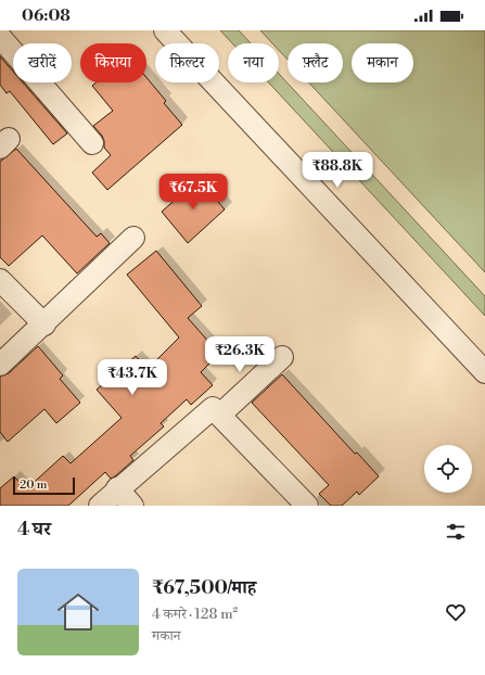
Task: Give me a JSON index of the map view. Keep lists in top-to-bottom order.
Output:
{
  "scale_bar": "20 m",
  "page": {
    "status": "06:08",
    "chip": [
      "खरीदें",
      "किराया",
      "फ़िल्टर",
      "नया",
      "फ़्लैट",
      "मकान"
    ],
    "price": [
      "₹88.8K",
      "₹67.5K",
      "₹26.3K",
      "₹43.7K"
    ],
    "scale": "20 m",
    "heading": "4 घर",
    "list": [
      {
        "name": "₹67,500/माह",
        "note": "4 कमरे · 128 m² · मकान"
      }
    ]
  }
}
